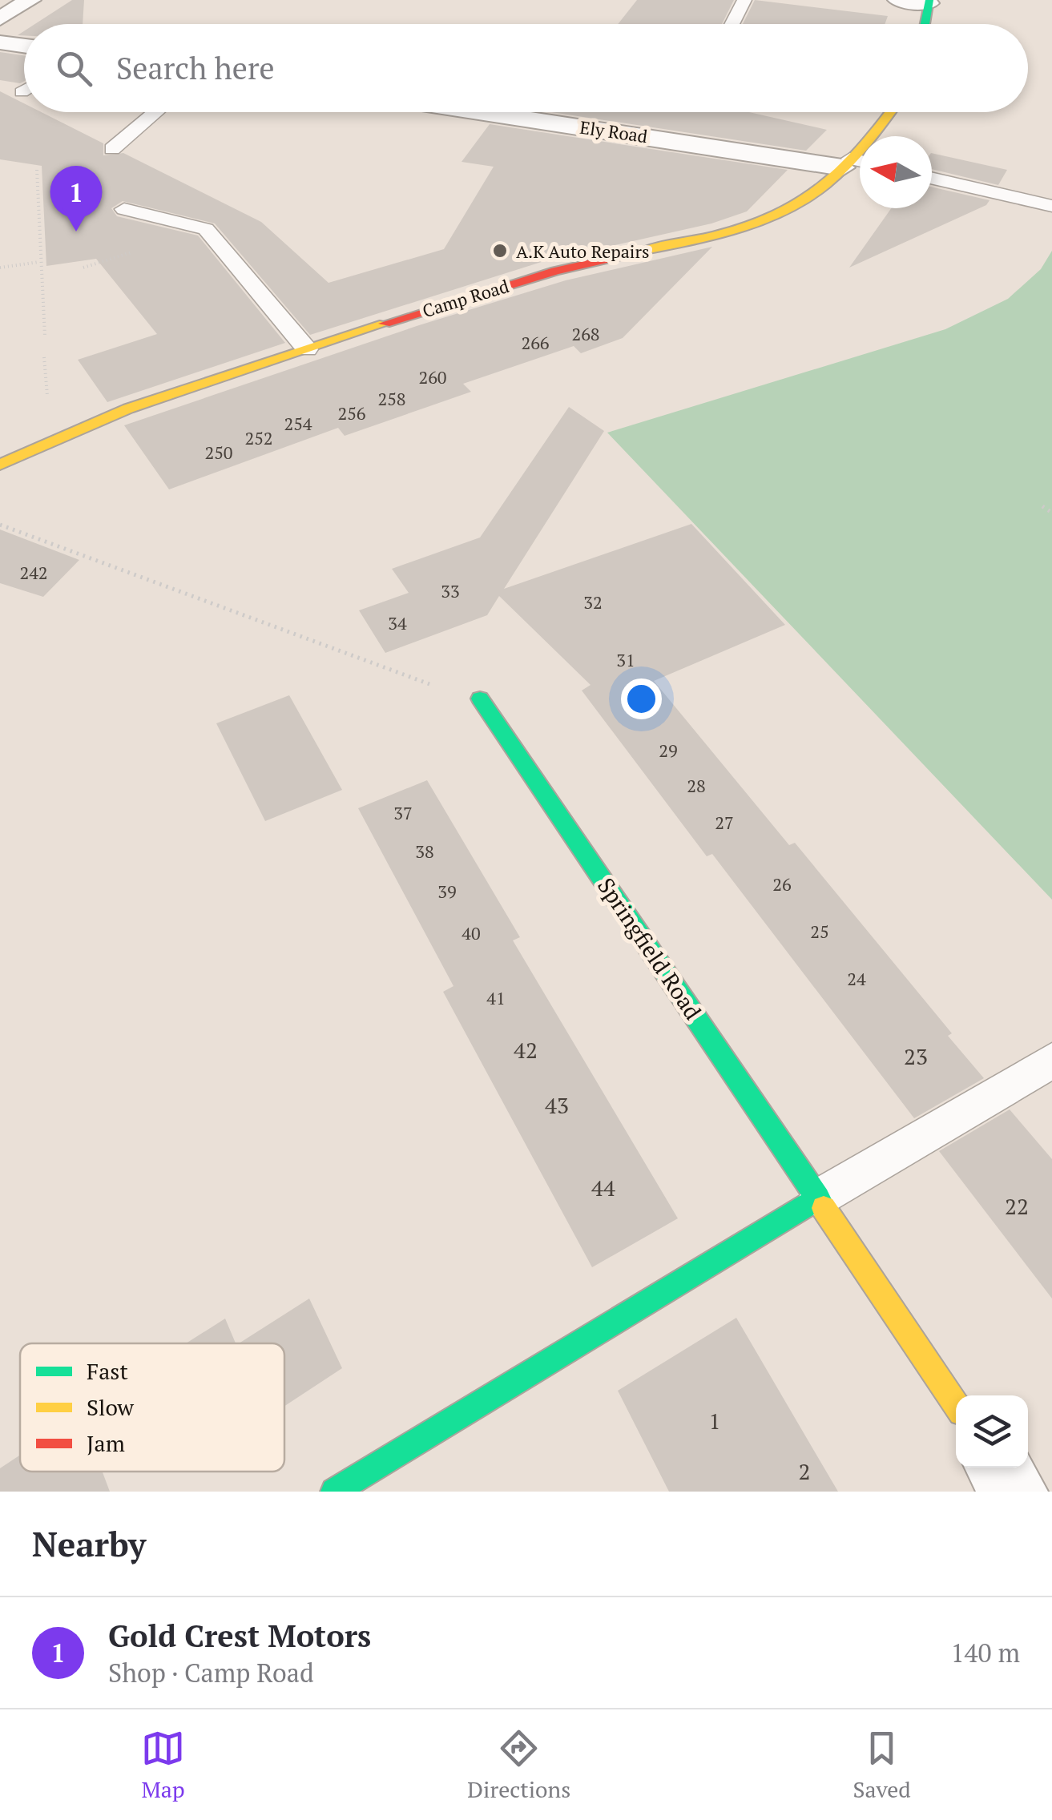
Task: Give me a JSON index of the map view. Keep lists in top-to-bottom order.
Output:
{
  "streets": {
    "street": ["Ely Road", "Camp Road", "Springfield Road"]
  },
  "crossings": [
    ["Ely Road", "Camp Road"]
  ],
  "places": ["A.K Auto Repairs"],
  "house_numbers": [
    "268",
    "266",
    "260",
    "258",
    "256",
    "254",
    "252",
    "250",
    "242",
    "33",
    "32",
    "34",
    "31",
    "29",
    "28",
    "37",
    "27",
    "38",
    "26",
    "39",
    "25",
    "40",
    "24",
    "41",
    "42",
    "23",
    "43",
    "44",
    "22",
    "1",
    "2"
  ],
  "legend": ["Fast", "Slow", "Jam"],
  "north": "left",
  "page": {
    "search": "Search here",
    "pins": "1",
    "heading": "Nearby",
    "list": [
      {
        "mark": "1",
        "name": "Gold Crest Motors",
        "note": "Shop · Camp Road",
        "value": "140 m"
      }
    ],
    "nav": ["Map", "Directions", "Saved"]
  }
}
